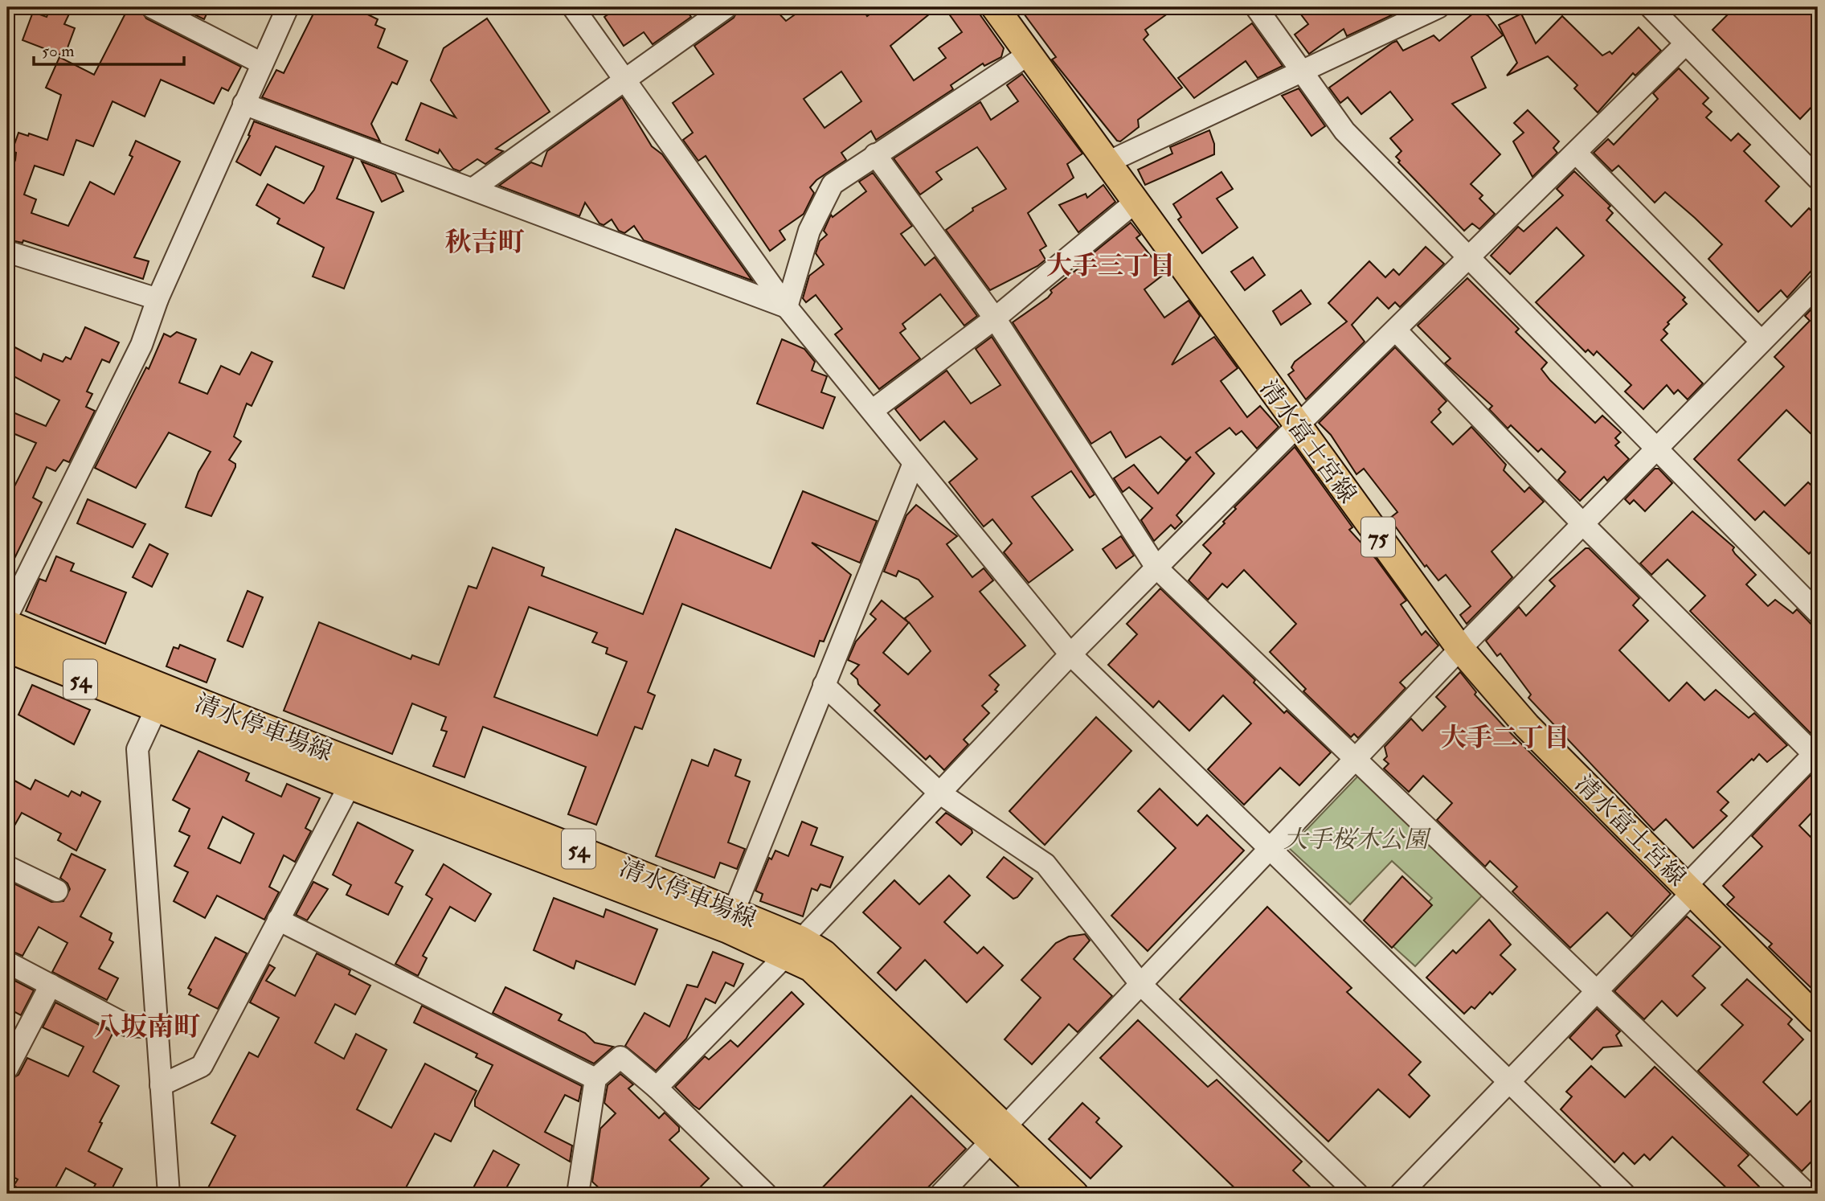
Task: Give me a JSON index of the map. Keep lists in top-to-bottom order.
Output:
{
  "streets": {
    "main road": [
      "清水富士宮線",
      "75",
      "54",
      "清水停車場線"
    ]
  },
  "districts": [
    "秋吉町",
    "大手三丁目",
    "大手二丁目",
    "八坂南町"
  ],
  "parks": ["大手桜木公園"],
  "scale_bar": "50 m"
}
